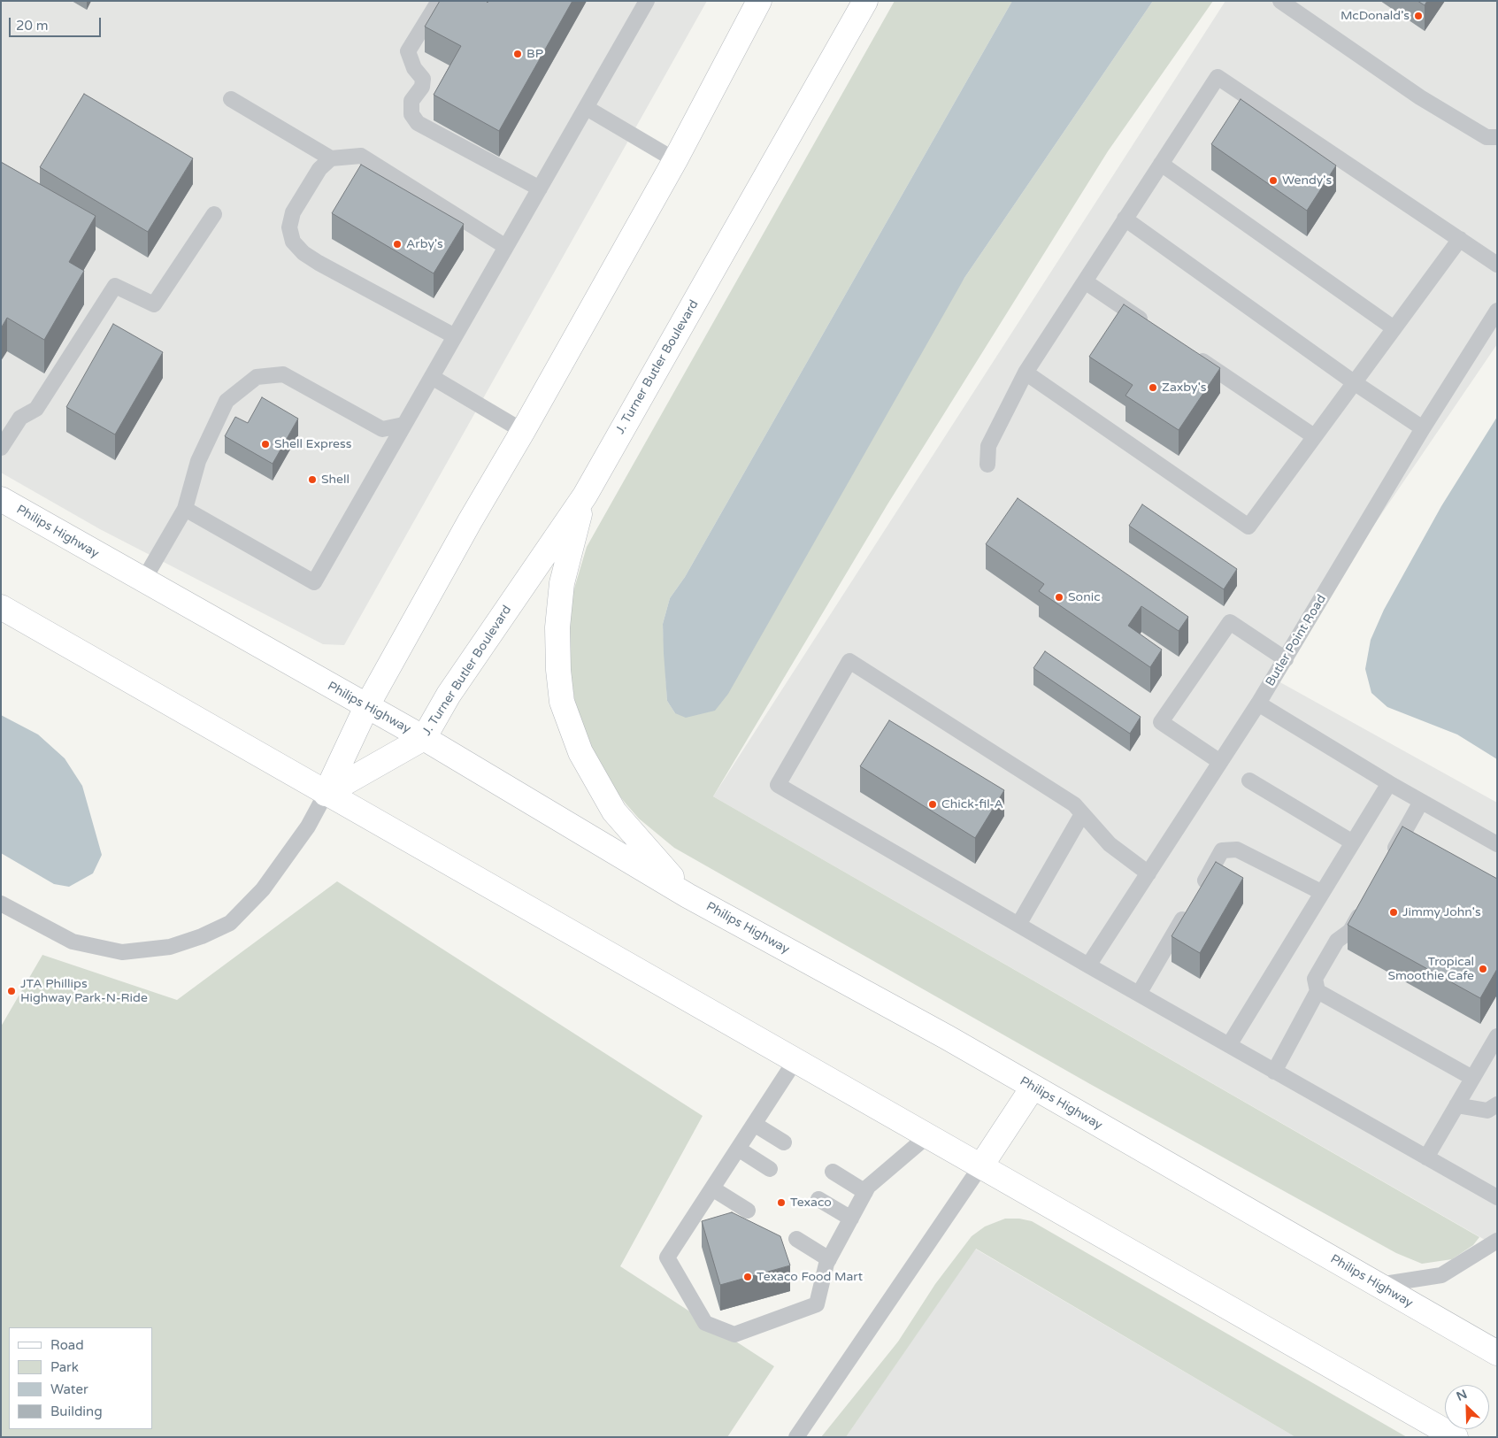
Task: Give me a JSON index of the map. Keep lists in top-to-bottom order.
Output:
{
  "streets": {
    "main road": ["J. Turner Butler Boulevard", "Philips Highway"],
    "lane": ["Butler Point Road"]
  },
  "crossings": [
    ["J. Turner Butler Boulevard", "Philips Highway"]
  ],
  "places": [
    "McDonald's",
    "BP",
    "Wendy's",
    "Arby's",
    "Zaxby's",
    "Shell Express",
    "Shell",
    "Sonic",
    "Chick-fil-A",
    "Jimmy John's",
    "Tropical Smoothie Cafe",
    "JTA Phillips Highway Park-N-Ride",
    "Texaco",
    "Texaco Food Mart"
  ],
  "legend": [
    "Road",
    "Park",
    "Water",
    "Building"
  ],
  "scale_bar": "20 m",
  "north": "top left"
}
